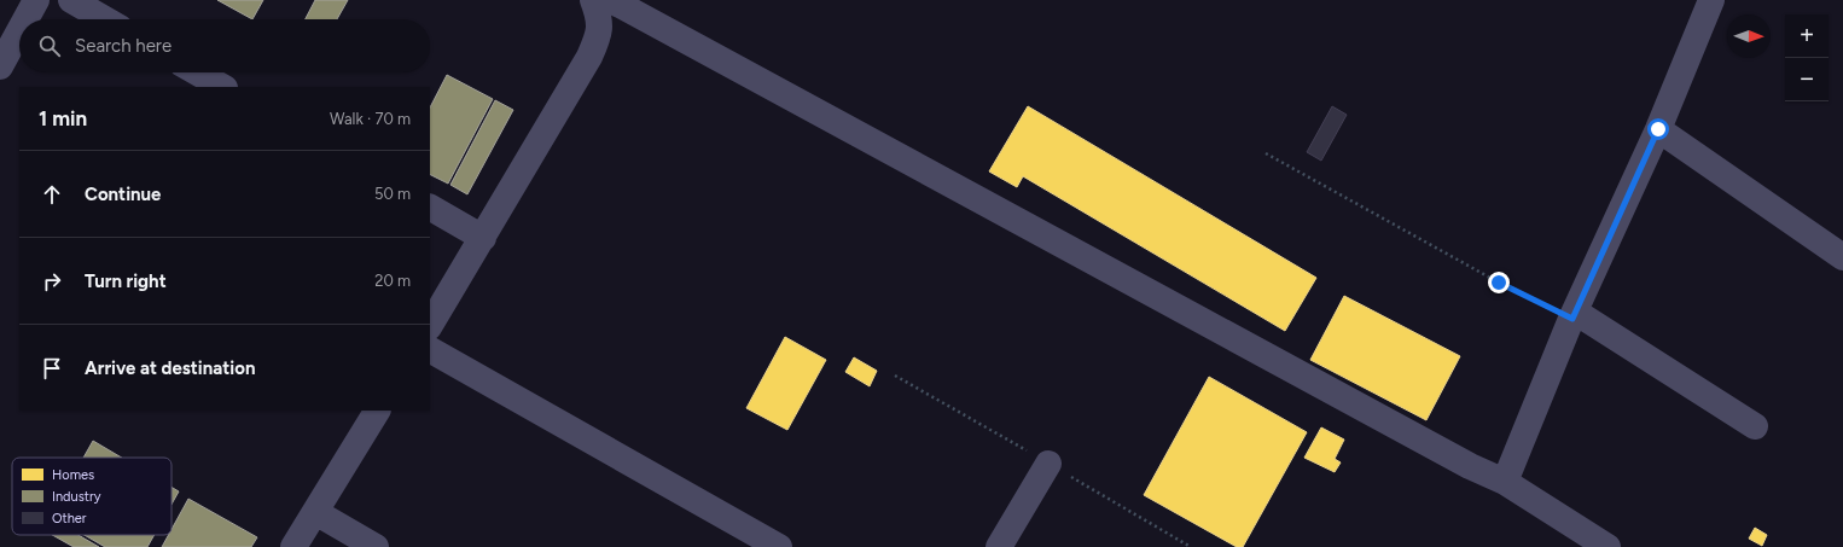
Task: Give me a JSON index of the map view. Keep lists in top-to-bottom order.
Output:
{
  "legend": ["Homes", "Industry", "Other"],
  "north": "right",
  "page": {
    "map_buttons": ["+", "−"],
    "search": "Search here",
    "heading": ["1 min", "Walk · 70 m"],
    "list": [
      ["Continue", "50 m"],
      ["Turn right", "20 m"],
      "Arrive at destination"
    ]
  }
}
